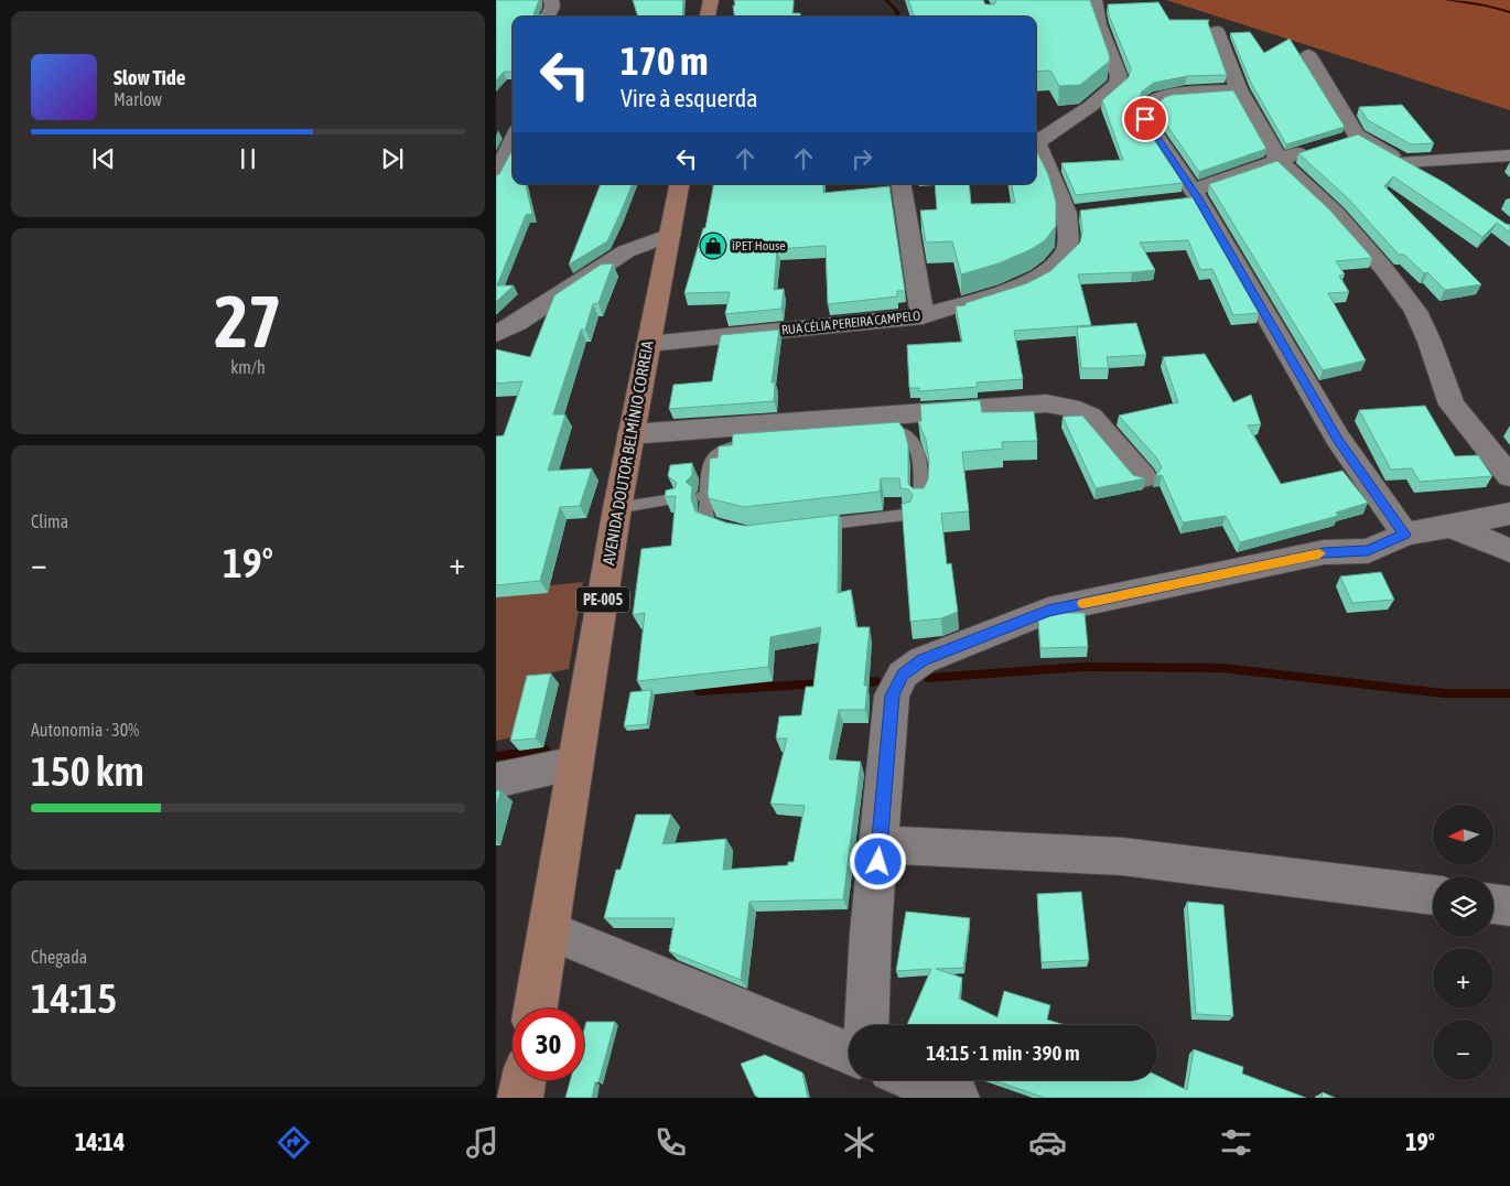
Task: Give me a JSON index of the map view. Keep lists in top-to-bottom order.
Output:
{
  "streets": {
    "main road": ["AVENIDA DOUTOR BELMÍNIO CORREIA", "PE-005"],
    "street": ["RUA CÉLIA PEREIRA CAMPELO"]
  },
  "crossings": [
    ["RUA CÉLIA PEREIRA CAMPELO", "AVENIDA DOUTOR BELMÍNIO CORREIA"]
  ],
  "places": {
    "shop": ["iPET House"]
  },
  "north": "left",
  "page": {
    "turn": ["170 m", "Vire à esquerda"],
    "song": ["Slow Tide", "Marlow"],
    "tile": [
      ["27", "km/h"],
      "Clima",
      ["Autonomia · 30%", "150 km"],
      ["Chegada", "14:15"]
    ],
    "heat": ["−", "19°", "+"],
    "map_buttons": ["+", "−"],
    "limit": "30",
    "trip": "14:15 · 1 min · 390 m",
    "tabs": ["14:14", "19°"]
  }
}
